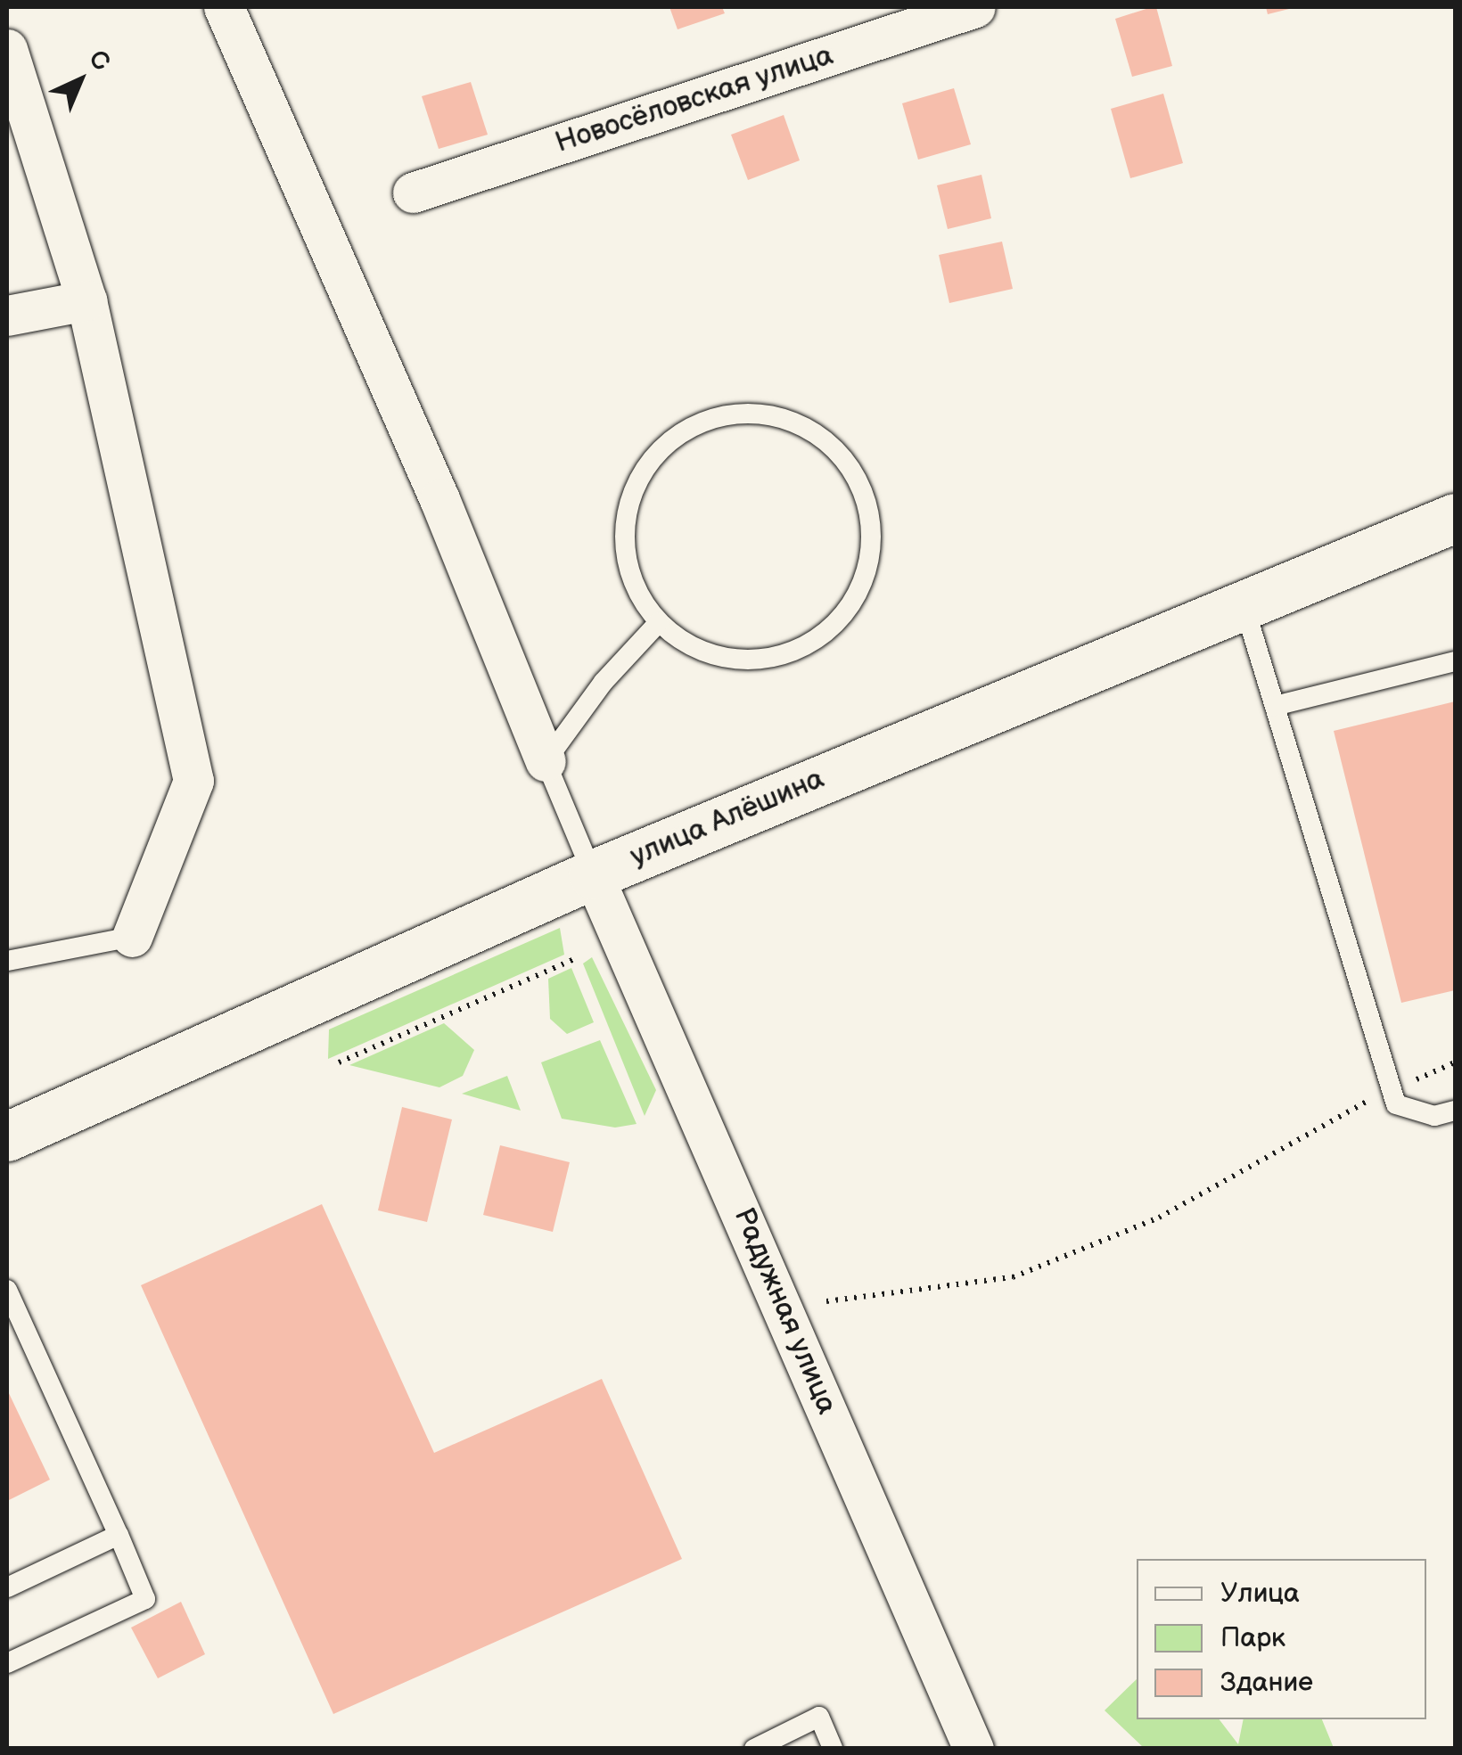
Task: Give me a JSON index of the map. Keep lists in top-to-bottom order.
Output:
{
  "streets": {
    "street": ["Новосёловская улица", "улица Алёшина", "Радужная улица"]
  },
  "crossings": [
    ["улица Алёшина", "Радужная улица"]
  ],
  "legend": ["Улица", "Парк", "Здание"],
  "north": "top right"
}
